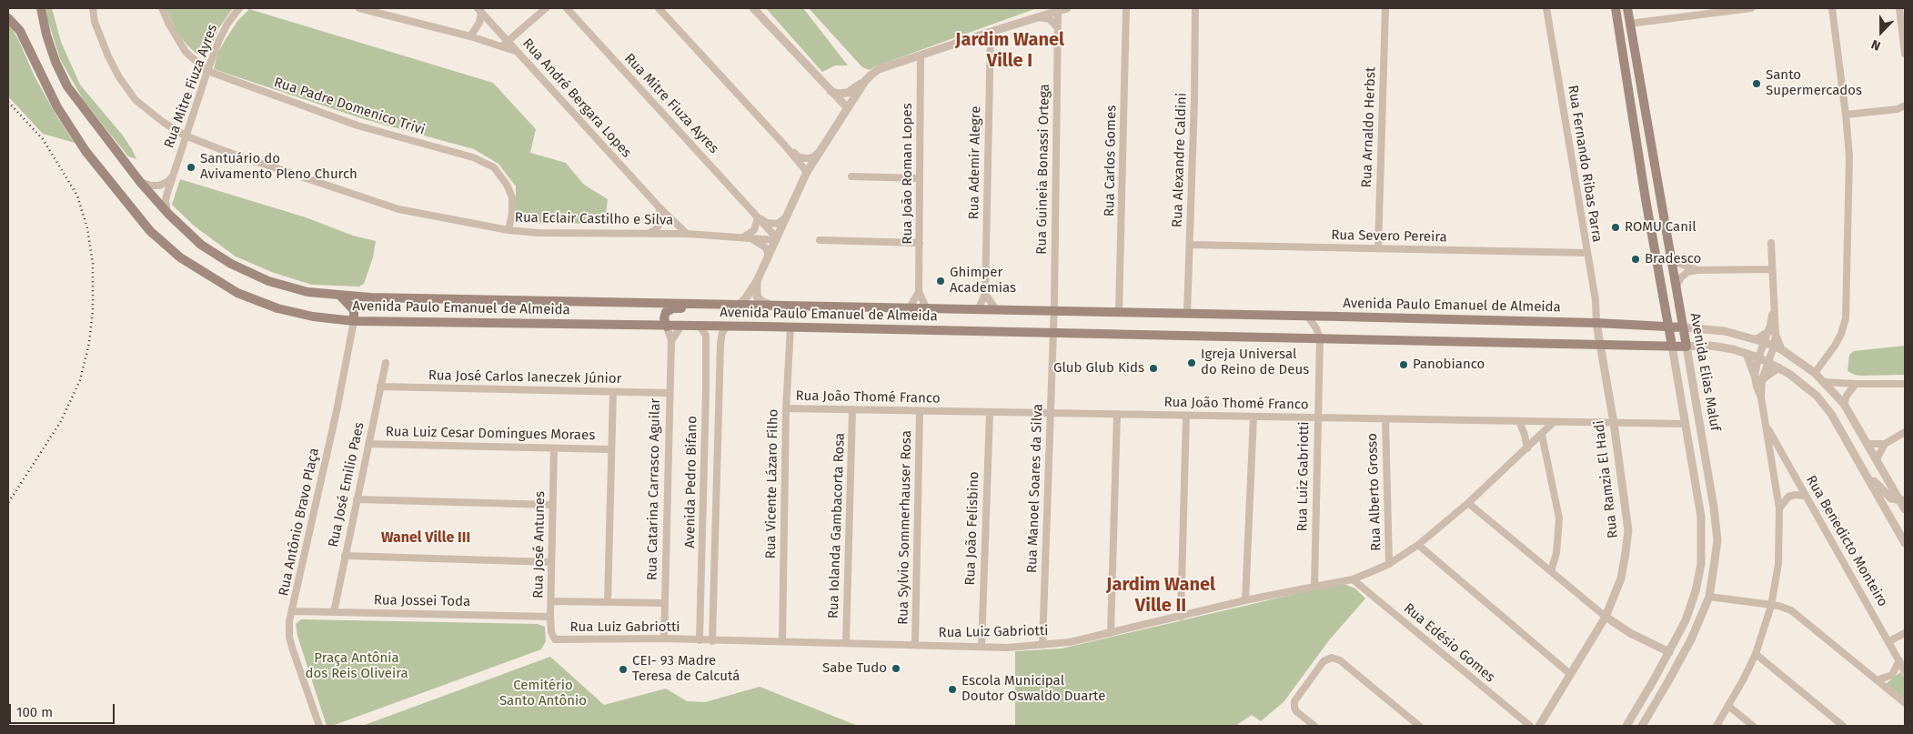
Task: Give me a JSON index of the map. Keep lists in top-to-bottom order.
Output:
{
  "streets": {
    "main road": ["Avenida Paulo Emanuel de Almeida", "Avenida Elias Maluf"],
    "street": [
      "Rua Mitre Fiuza Ayres",
      "Rua André Bergara Lopes",
      "Rua Padre Domenico Trivi",
      "Rua Arnaldo Herbst",
      "Rua Alexandre Caldini",
      "Rua Carlos Gomes",
      "Rua Ademir Alegre",
      "Rua Fernando Ribas Parra",
      "Rua Guineia Bonassi Ortega",
      "Rua João Roman Lopes",
      "Rua Eclair Castilho e Silva",
      "Rua Severo Pereira",
      "Rua José Carlos Ianeczek Júnior",
      "Rua João Thomé Franco",
      "Rua Luiz Cesar Domingues Moraes",
      "Rua Luiz Gabriotti",
      "Rua Ramzia El Hadi",
      "Avenida Pedro Bifano",
      "Rua Vicente Lázaro Filho",
      "Rua José Emilio Paes",
      "Rua Manoel Soares da Silva",
      "Rua Catarina Carrasco Aguilar",
      "Rua Alberto Grosso",
      "Rua Antônio Bravo Plaça",
      "Rua Iolanda Gambacorta Rosa",
      "Rua Sylvio Sommerhauser Rosa",
      "Rua João Felisbino",
      "Rua Benedicto Monteiro",
      "Rua José Antunes",
      "Rua Jossei Toda",
      "Rua Edésio Gomes"
    ]
  },
  "crossings": [
    ["Rua Mitre Fiuza Ayres", "Rua Padre Domenico Trivi"],
    ["Rua Mitre Fiuza Ayres", "Rua Eclair Castilho e Silva"],
    ["Rua Mitre Fiuza Ayres", "Avenida Paulo Emanuel de Almeida"],
    ["Rua André Bergara Lopes", "Rua Eclair Castilho e Silva"],
    ["Rua Padre Domenico Trivi", "Rua Eclair Castilho e Silva"],
    ["Rua Arnaldo Herbst", "Rua Severo Pereira"],
    ["Rua Alexandre Caldini", "Rua Severo Pereira"],
    ["Rua Alexandre Caldini", "Avenida Paulo Emanuel de Almeida"],
    ["Rua Carlos Gomes", "Avenida Paulo Emanuel de Almeida"],
    ["Rua Ademir Alegre", "Avenida Paulo Emanuel de Almeida"],
    ["Rua Fernando Ribas Parra", "Rua Severo Pereira"],
    ["Rua Fernando Ribas Parra", "Avenida Paulo Emanuel de Almeida"],
    ["Rua Guineia Bonassi Ortega", "Avenida Paulo Emanuel de Almeida"],
    ["Rua João Roman Lopes", "Avenida Paulo Emanuel de Almeida"],
    ["Avenida Paulo Emanuel de Almeida", "Avenida Elias Maluf"],
    ["Avenida Paulo Emanuel de Almeida", "Rua Luiz Gabriotti"],
    ["Avenida Paulo Emanuel de Almeida", "Rua Ramzia El Hadi"],
    ["Avenida Paulo Emanuel de Almeida", "Avenida Pedro Bifano"],
    ["Avenida Paulo Emanuel de Almeida", "Rua Vicente Lázaro Filho"],
    ["Avenida Paulo Emanuel de Almeida", "Rua Manoel Soares da Silva"],
    ["Avenida Paulo Emanuel de Almeida", "Rua Catarina Carrasco Aguilar"],
    ["Avenida Paulo Emanuel de Almeida", "Rua Antônio Bravo Plaça"],
    ["Avenida Elias Maluf", "Rua João Thomé Franco"],
    ["Rua José Carlos Ianeczek Júnior", "Rua José Emilio Paes"],
    ["Rua José Carlos Ianeczek Júnior", "Rua Catarina Carrasco Aguilar"],
    ["Rua João Thomé Franco", "Rua Luiz Gabriotti"],
    ["Rua João Thomé Franco", "Rua Ramzia El Hadi"],
    ["Rua João Thomé Franco", "Rua Vicente Lázaro Filho"],
    ["Rua João Thomé Franco", "Rua Manoel Soares da Silva"],
    ["Rua João Thomé Franco", "Rua Alberto Grosso"],
    ["Rua João Thomé Franco", "Rua Iolanda Gambacorta Rosa"],
    ["Rua João Thomé Franco", "Rua Sylvio Sommerhauser Rosa"],
    ["Rua João Thomé Franco", "Rua João Felisbino"],
    ["Rua Luiz Cesar Domingues Moraes", "Rua José Emilio Paes"],
    ["Rua Luiz Cesar Domingues Moraes", "Rua José Antunes"],
    ["Rua Luiz Gabriotti", "Avenida Pedro Bifano"],
    ["Rua Luiz Gabriotti", "Rua Vicente Lázaro Filho"],
    ["Rua Luiz Gabriotti", "Rua Manoel Soares da Silva"],
    ["Rua Luiz Gabriotti", "Rua Catarina Carrasco Aguilar"],
    ["Rua Luiz Gabriotti", "Rua Iolanda Gambacorta Rosa"],
    ["Rua Luiz Gabriotti", "Rua Sylvio Sommerhauser Rosa"],
    ["Rua Luiz Gabriotti", "Rua João Felisbino"],
    ["Rua Luiz Gabriotti", "Rua José Antunes"],
    ["Rua José Emilio Paes", "Rua Jossei Toda"],
    ["Rua Antônio Bravo Plaça", "Rua Jossei Toda"],
    ["Rua José Antunes", "Rua Jossei Toda"]
  ],
  "districts": ["Jardim Wanel Ville I", "Wanel Ville III", "Jardim Wanel Ville II"],
  "parks": ["Praça Antônia dos Reis Oliveira", "Cemitério Santo Antônio"],
  "places": [
    "Santo Supermercados",
    "Santuário do Avivamento Pleno Church",
    "ROMU Canil",
    "Bradesco",
    "Ghimper Academias",
    "Igreja Universal do Reino de Deus",
    "Panobianco",
    "Glub Glub Kids",
    "Sabe Tudo",
    "CEI- 93 Madre Teresa de Calcutá",
    "Escola Municipal Doutor Oswaldo Duarte"
  ],
  "scale_bar": "100 m",
  "north": "bottom"
}
